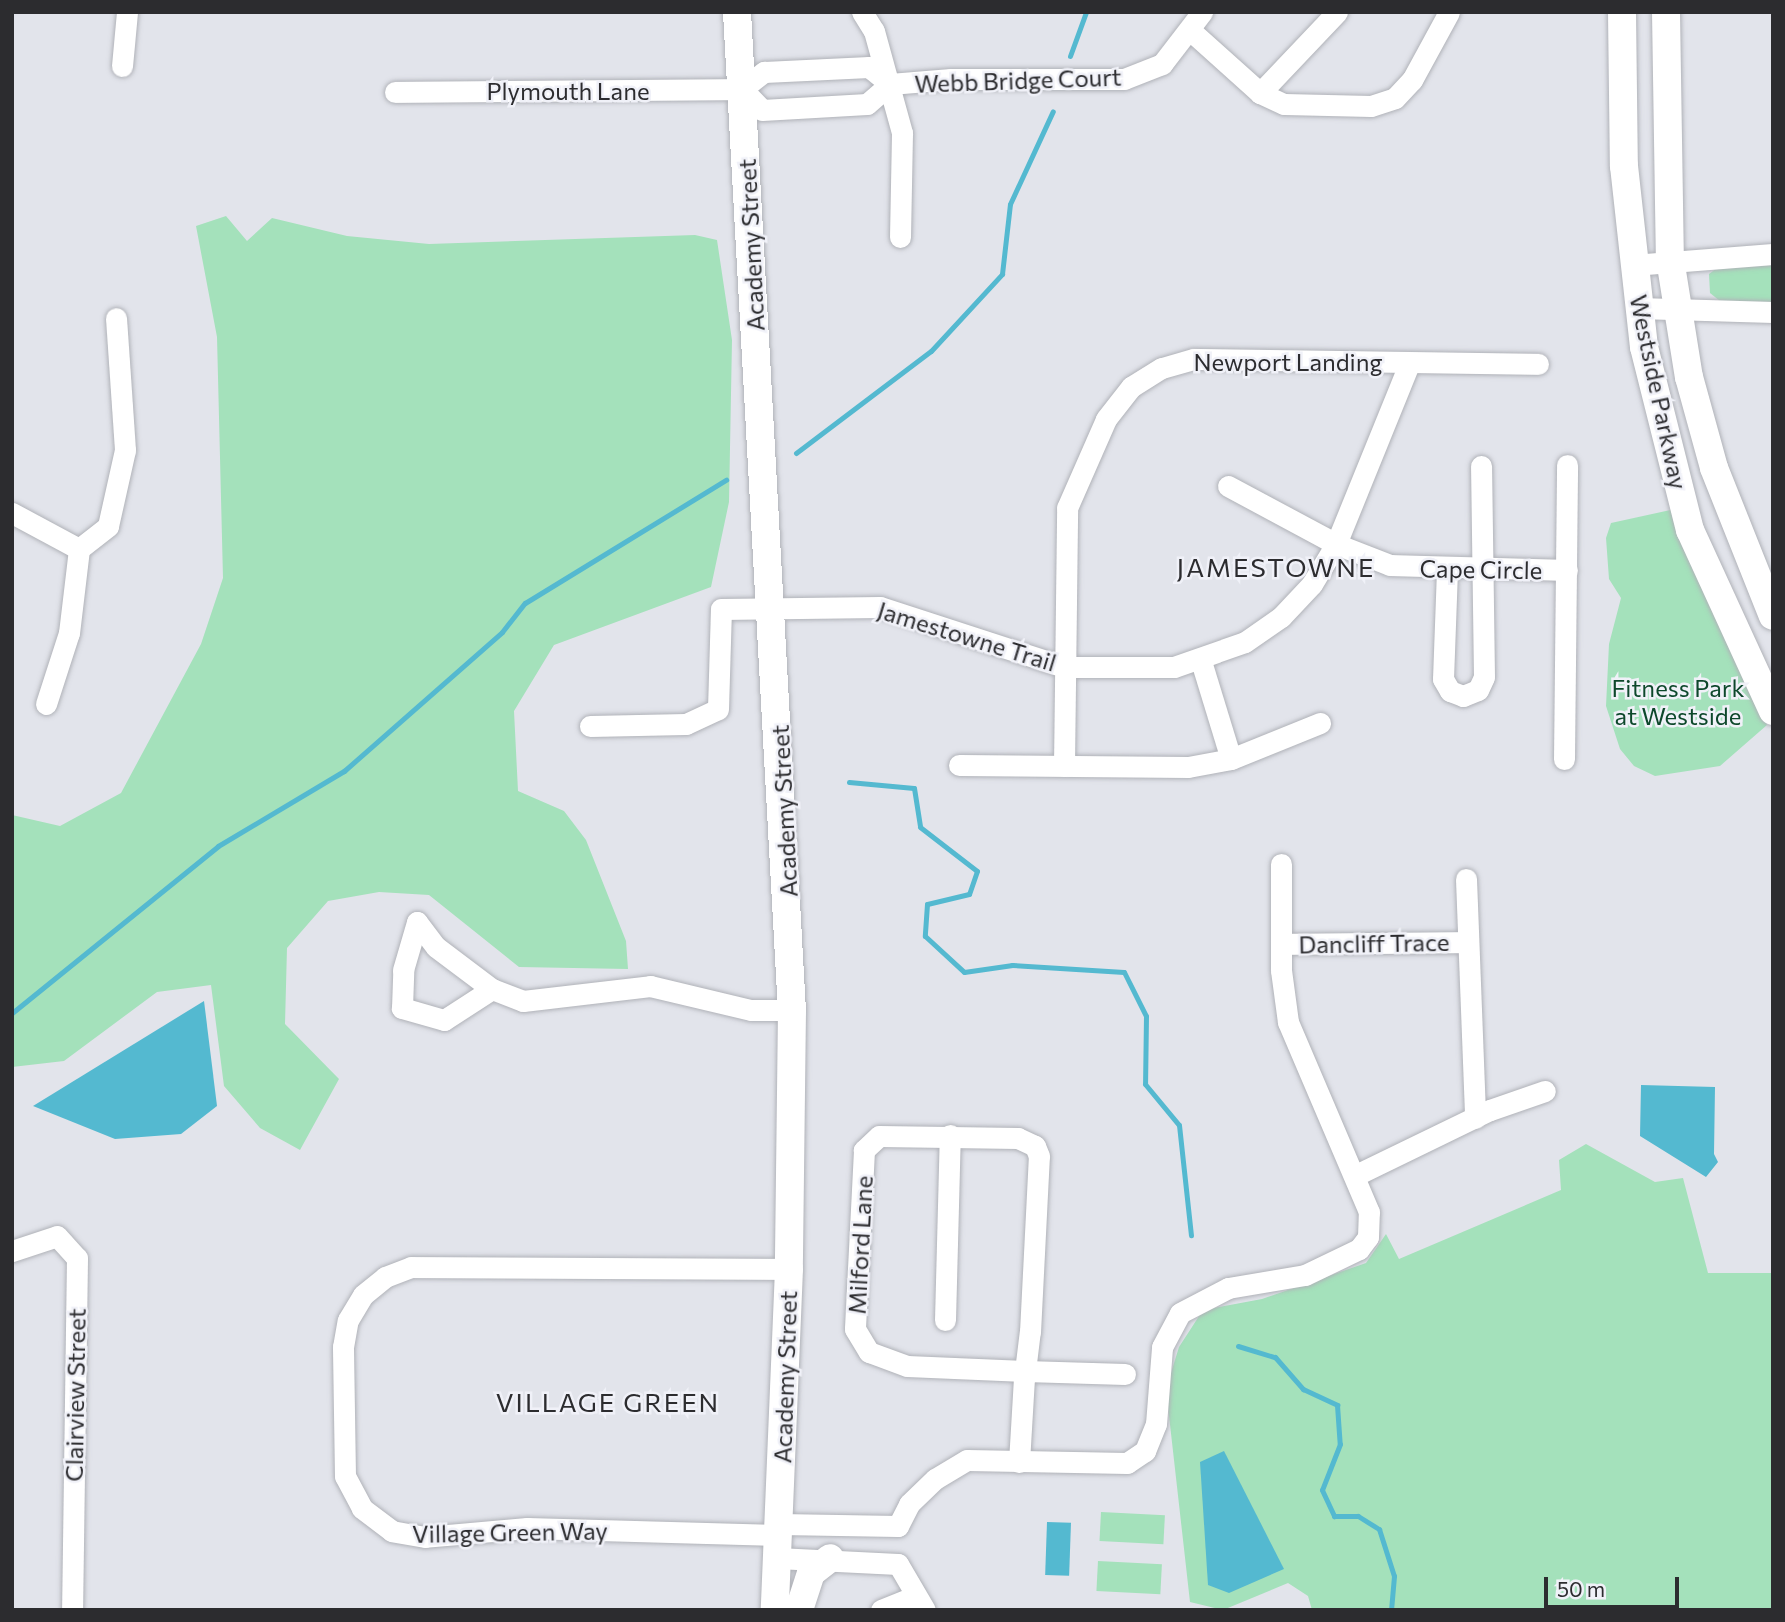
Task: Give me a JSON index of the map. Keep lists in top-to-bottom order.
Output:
{
  "streets": {
    "street": [
      "Webb Bridge Court",
      "Plymouth Lane",
      "Academy Street",
      "Newport Landing",
      "Westside Parkway",
      "Cape Circle",
      "Jamestowne Trail",
      "Dancliff Trace",
      "Milford Lane",
      "Clairview Street",
      "Village Green Way"
    ]
  },
  "crossings": [
    ["Webb Bridge Court", "Plymouth Lane"],
    ["Webb Bridge Court", "Academy Street"],
    ["Plymouth Lane", "Academy Street"],
    ["Academy Street", "Jamestowne Trail"],
    ["Academy Street", "Dancliff Trace"],
    ["Academy Street", "Village Green Way"],
    ["Newport Landing", "Jamestowne Trail"],
    ["Cape Circle", "Jamestowne Trail"],
    ["Dancliff Trace", "Milford Lane"],
    ["Dancliff Trace", "Village Green Way"]
  ],
  "districts": ["JAMESTOWNE", "VILLAGE GREEN"],
  "parks": ["Fitness Park at Westside"],
  "scale_bar": "50 m"
}
